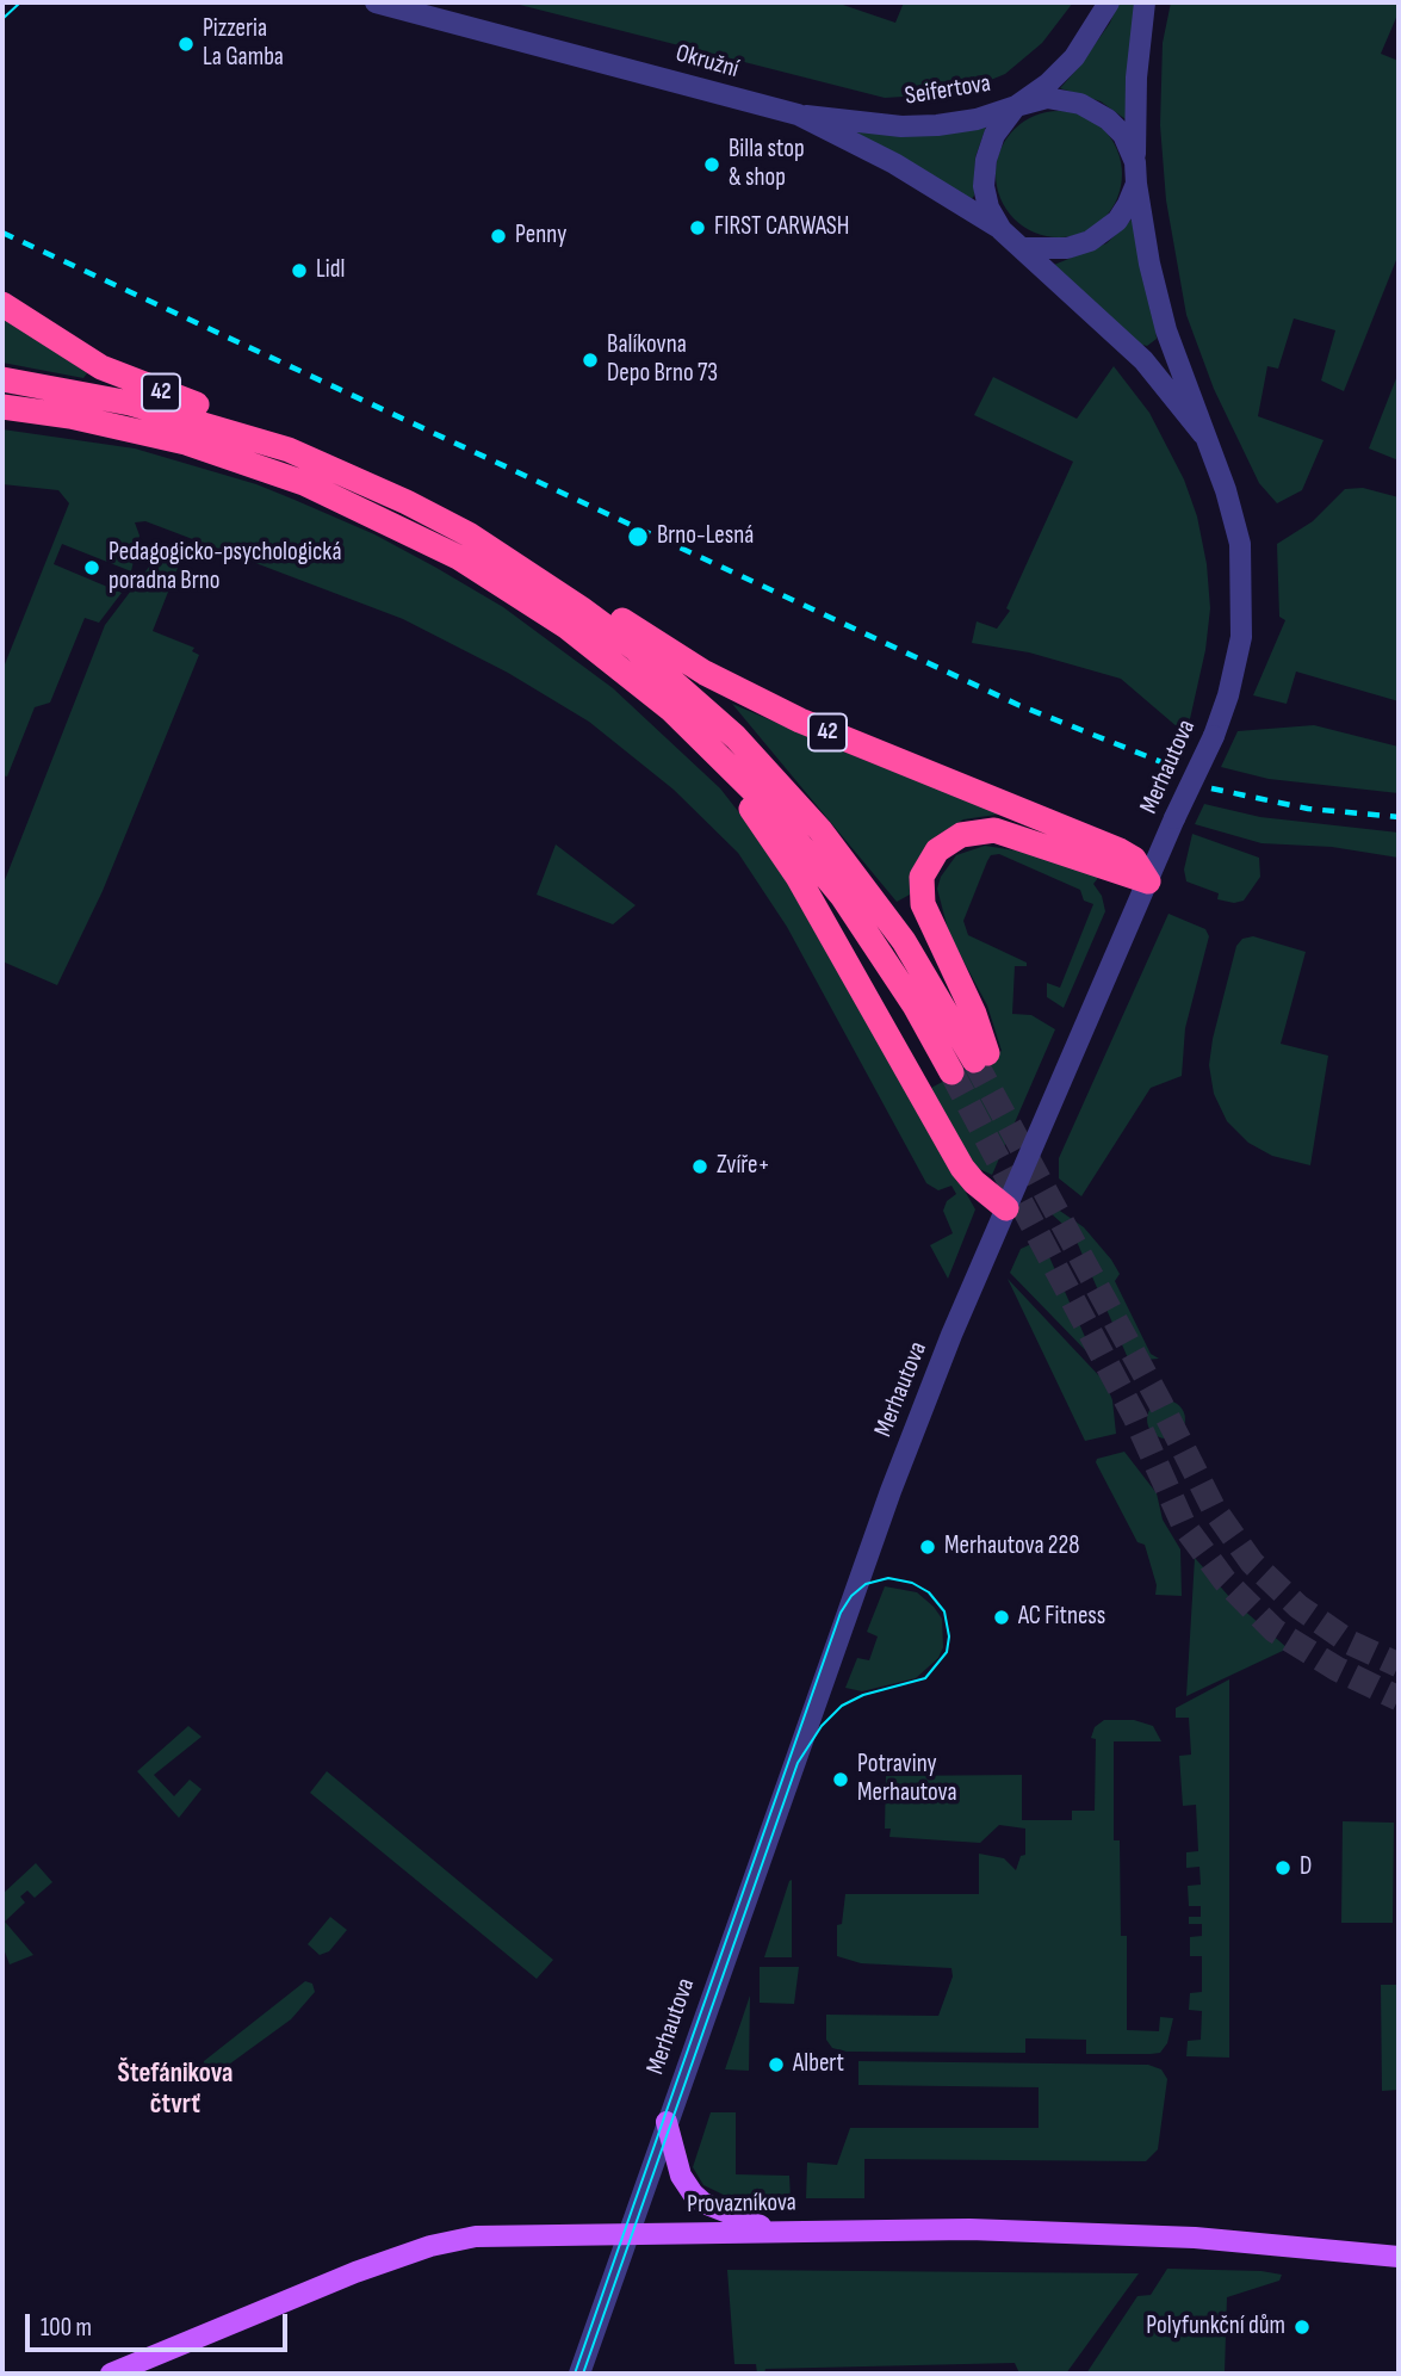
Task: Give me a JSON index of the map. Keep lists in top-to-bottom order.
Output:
{
  "streets": {
    "highway": ["42"],
    "main road": ["Provazníkova"],
    "street": ["Okružní", "Seifertova", "Merhautova"]
  },
  "crossings": [
    ["Okružní", "Seifertova"],
    ["Okružní", "Merhautova"],
    ["Seifertova", "Merhautova"],
    ["42", "Merhautova"],
    ["Merhautova", "Provazníkova"]
  ],
  "districts": ["Štefánikova čtvrť"],
  "places": [
    "Pizzeria La Gamba",
    "Billa stop & shop",
    "FIRST CARWASH",
    "Penny",
    "Lidl",
    "Balíkovna Depo Brno 73",
    "Brno-Lesná",
    "Pedagogicko-psychologická poradna Brno",
    "Zvíře+",
    "Merhautova 228",
    "AC Fitness",
    "Potraviny Merhautova",
    "D",
    "Albert",
    "Polyfunkční dům"
  ],
  "scale_bar": "100 m"
}
